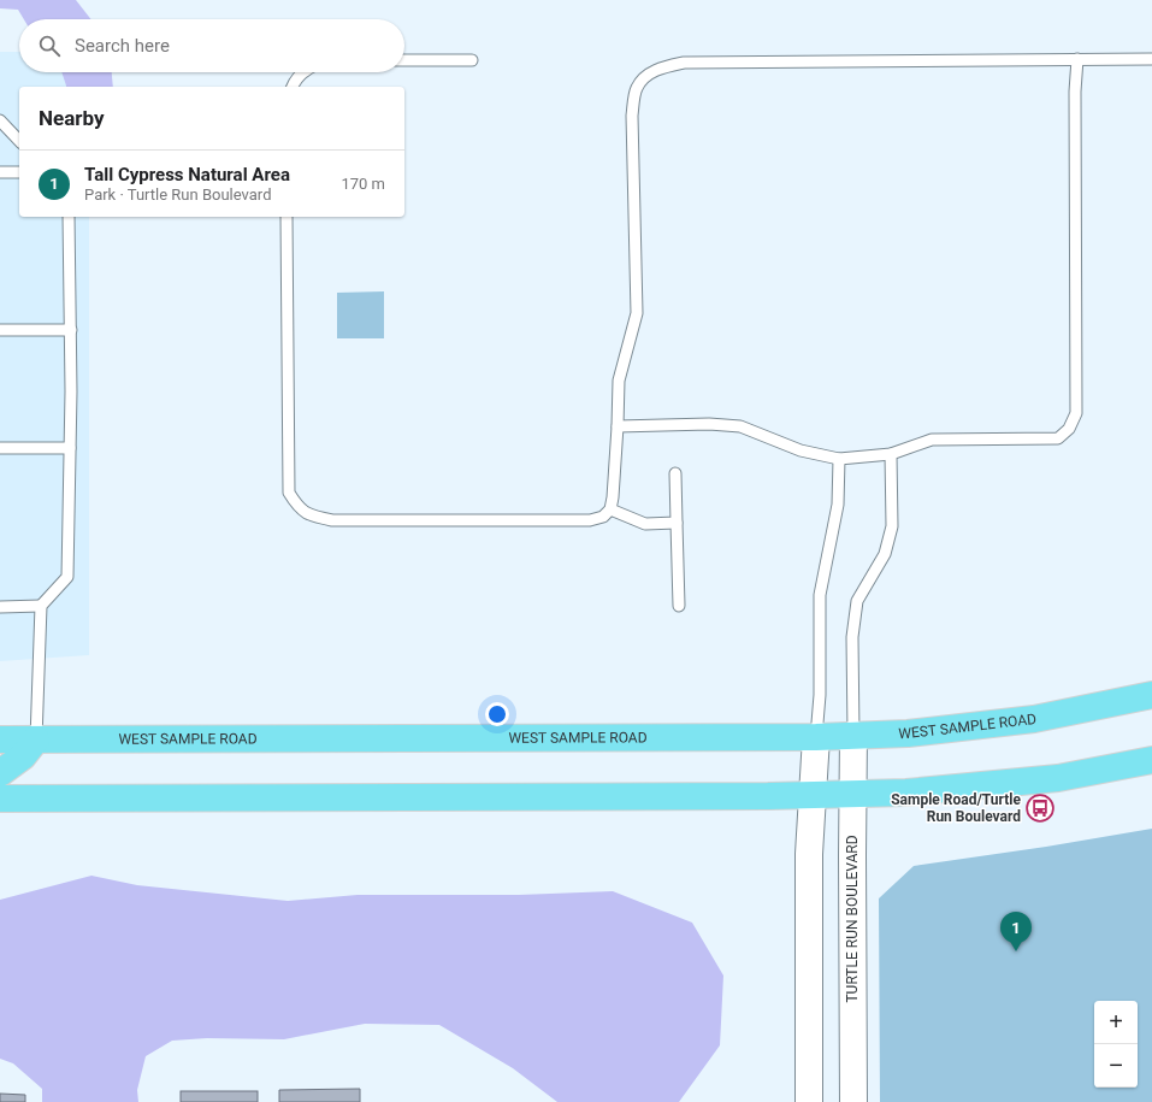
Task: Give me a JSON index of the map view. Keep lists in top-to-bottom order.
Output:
{
  "streets": {
    "main road": ["WEST SAMPLE ROAD"],
    "street": ["TURTLE RUN BOULEVARD"]
  },
  "crossings": [
    ["WEST SAMPLE ROAD", "TURTLE RUN BOULEVARD"]
  ],
  "places": {
    "bus stop": ["Sample Road/Turtle Run Boulevard"]
  },
  "page": {
    "search": "Search here",
    "heading": "Nearby",
    "list": [
      {
        "mark": "1",
        "name": "Tall Cypress Natural Area",
        "note": "Park · Turtle Run Boulevard",
        "value": "170 m"
      }
    ],
    "pins": "1",
    "map_buttons": ["+", "−"]
  }
}
